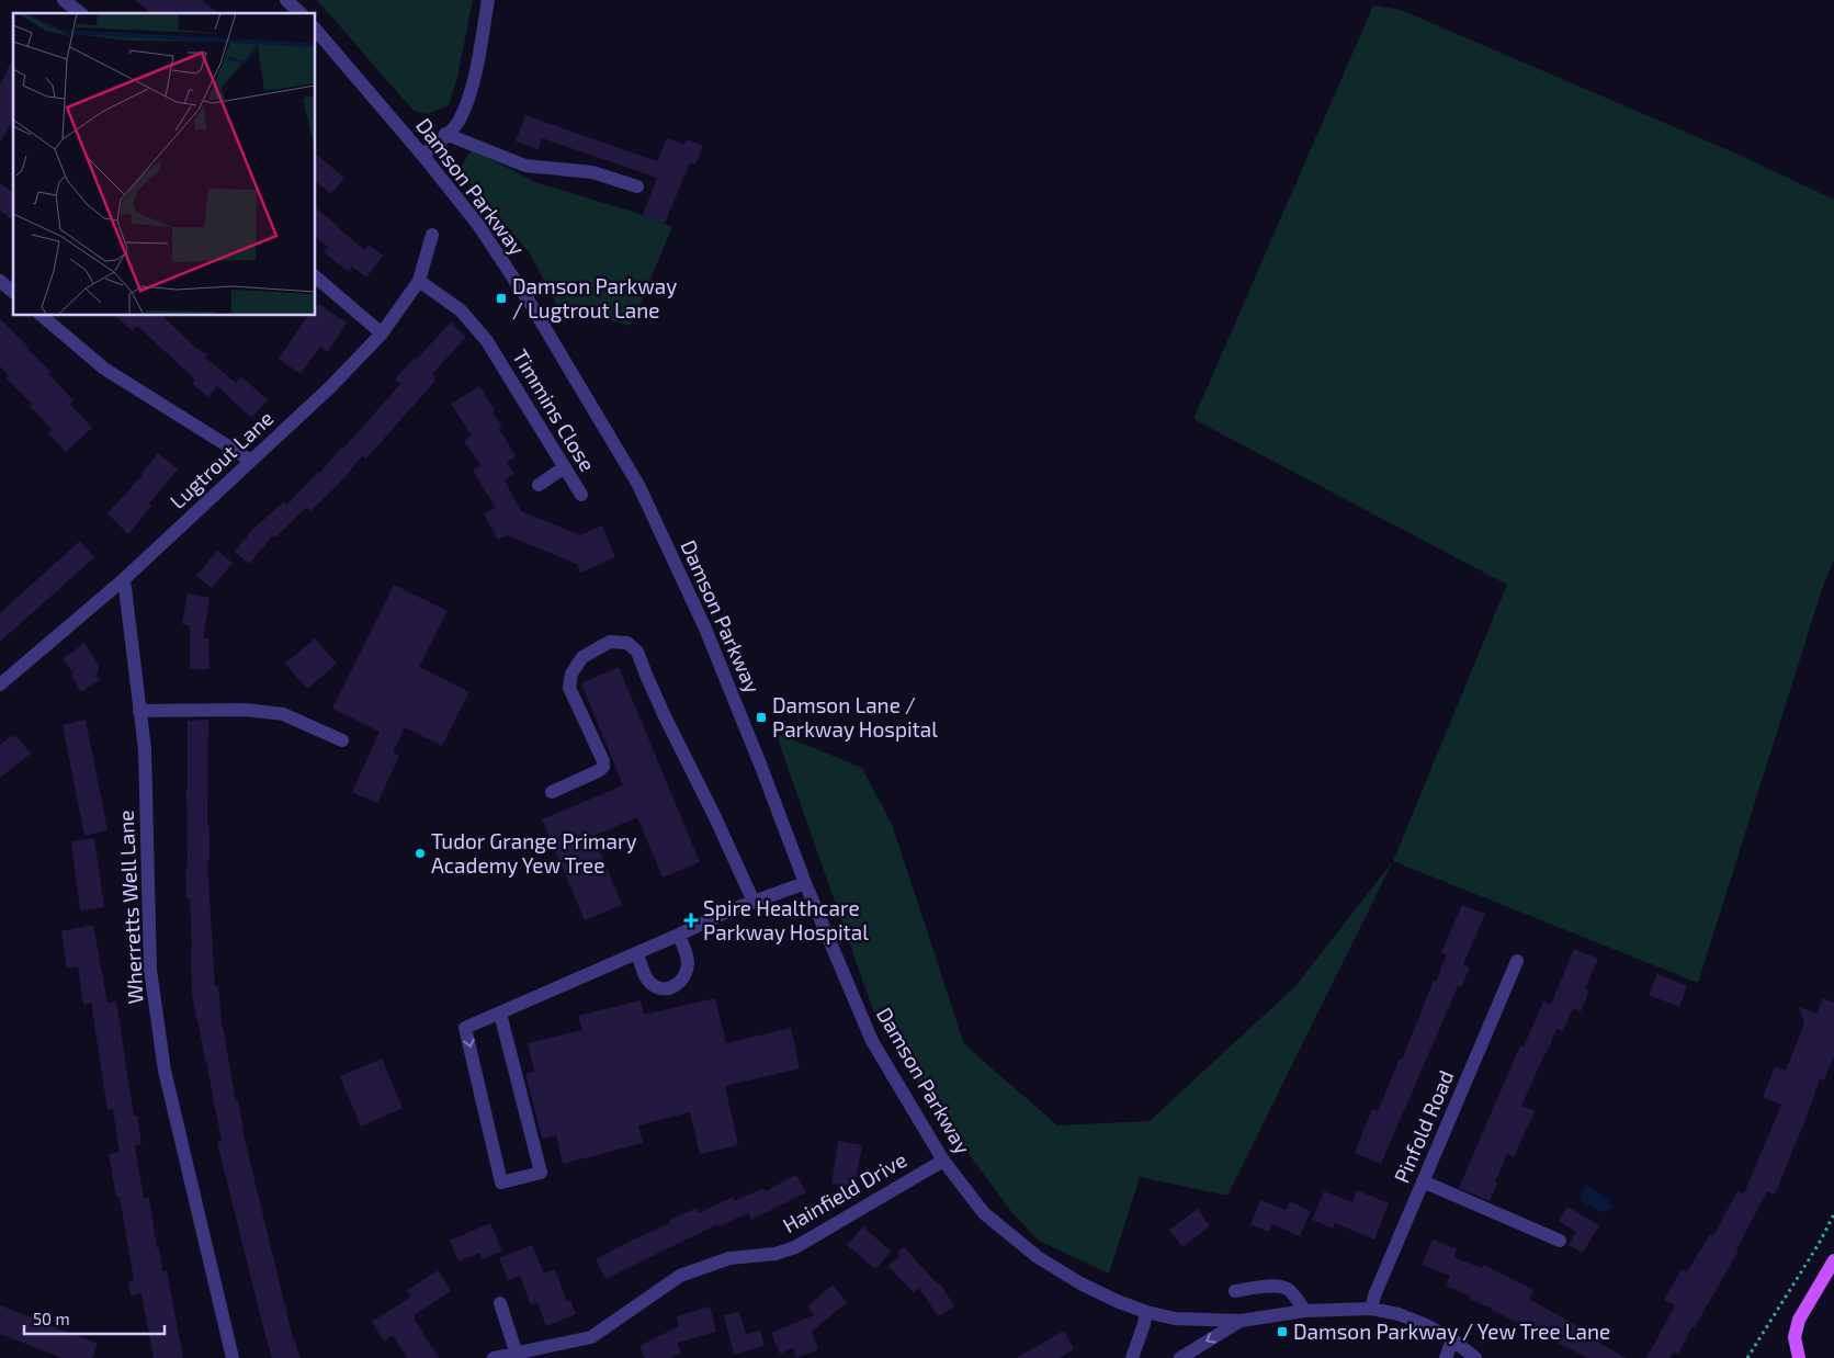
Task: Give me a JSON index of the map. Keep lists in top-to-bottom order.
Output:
{
  "streets": {
    "street": [
      "Damson Parkway",
      "Timmins Close",
      "Lugtrout Lane",
      "Wherretts Well Lane",
      "Pinfold Road",
      "Hainfield Drive"
    ]
  },
  "crossings": [
    ["Damson Parkway", "Hainfield Drive"],
    ["Timmins Close", "Lugtrout Lane"],
    ["Lugtrout Lane", "Wherretts Well Lane"]
  ],
  "places": {
    "transit": ["Damson Parkway / Lugtrout Lane", "Damson Lane / Parkway Hospital", "Damson Parkway / Yew Tree Lane"],
    "other": ["Tudor Grange Primary Academy Yew Tree"],
    "health": ["Spire Healthcare Parkway Hospital"]
  },
  "scale_bar": "50 m"
}
